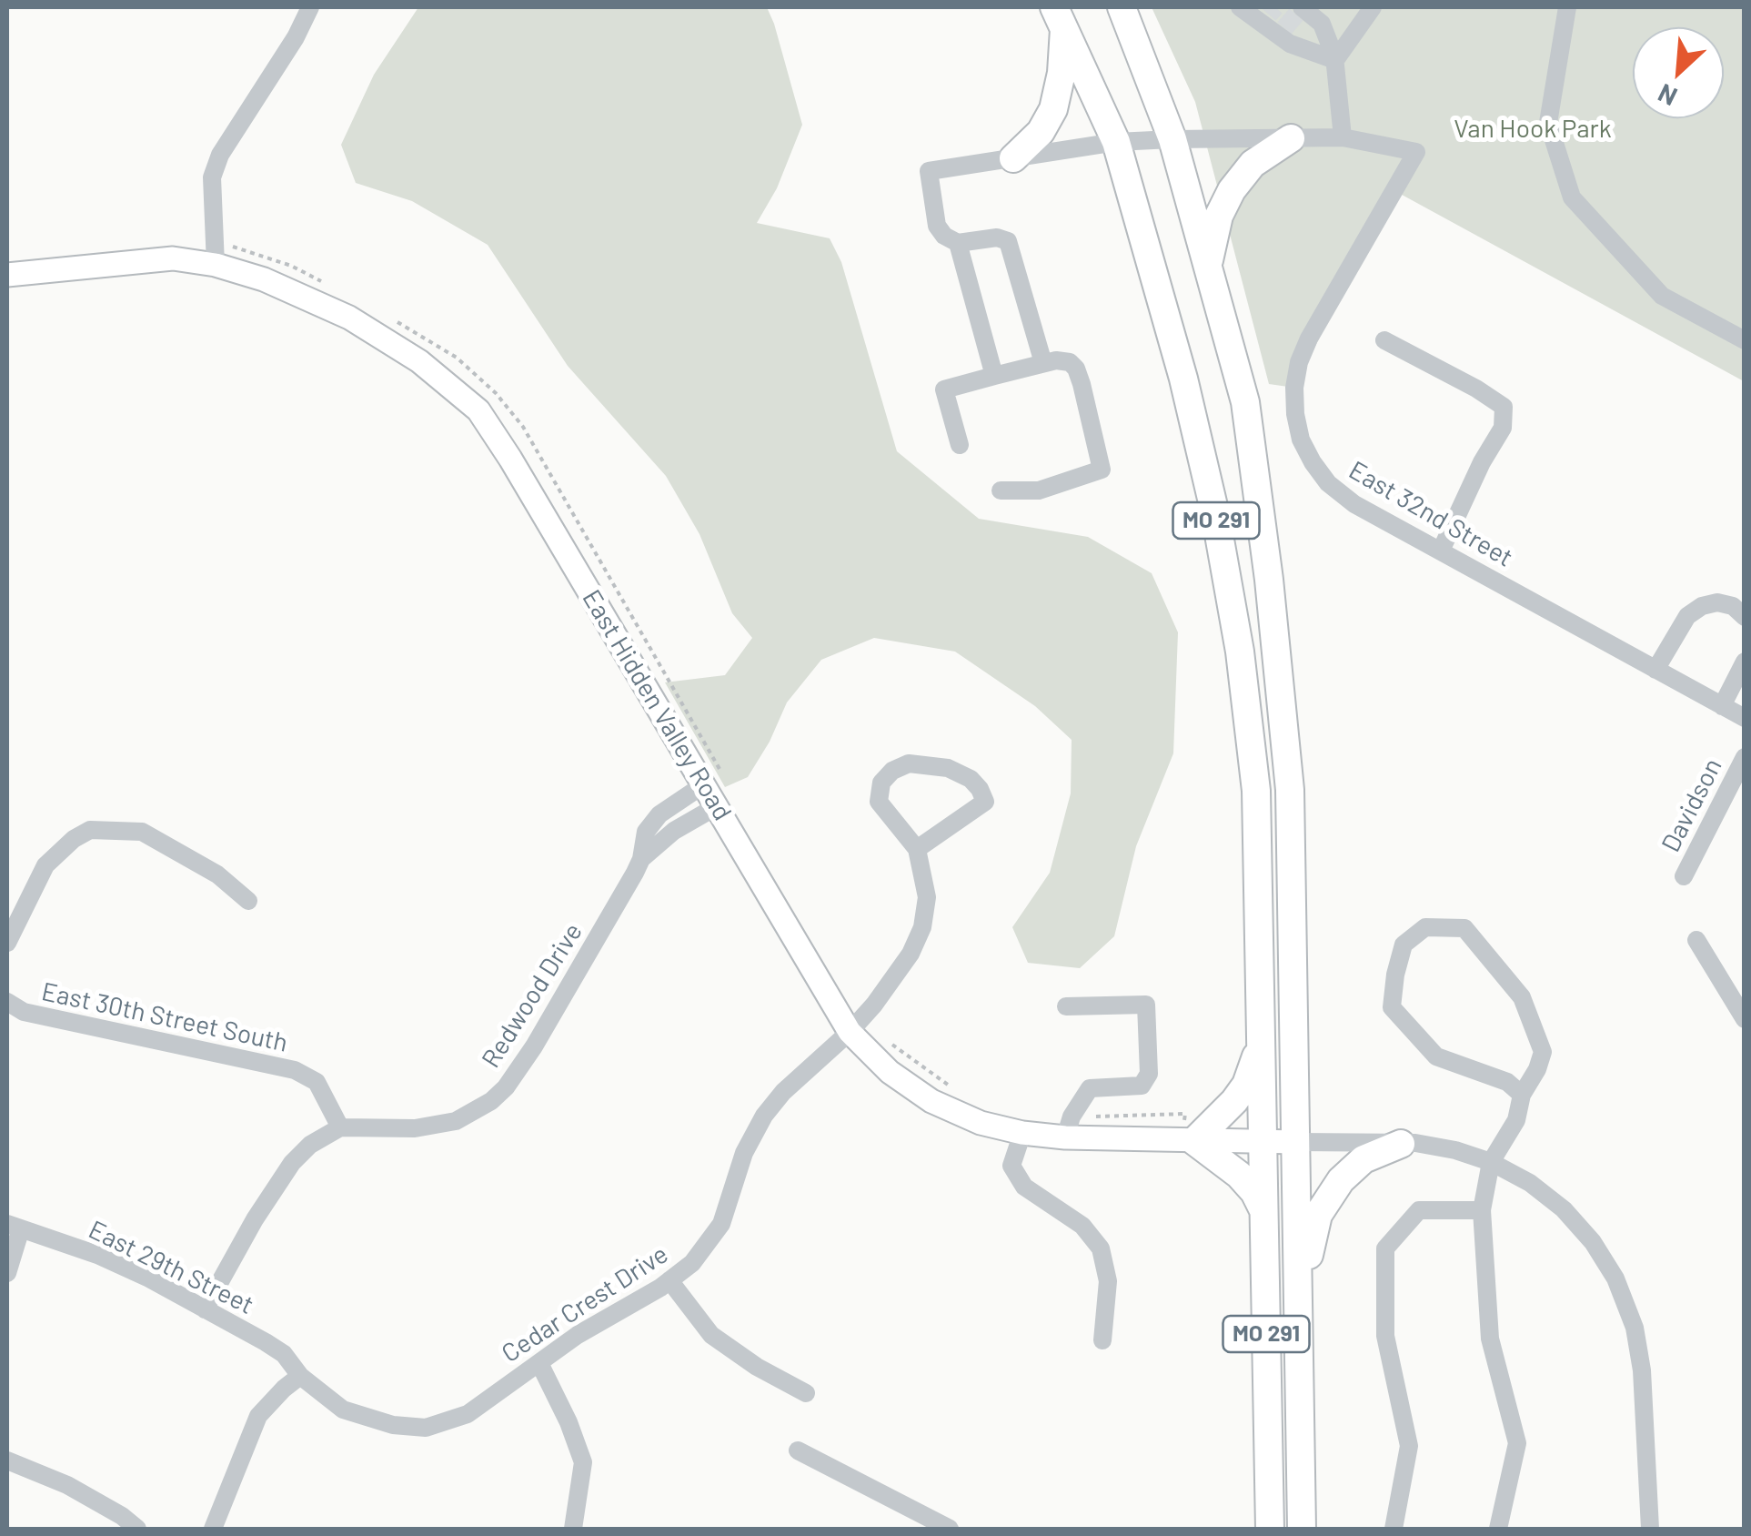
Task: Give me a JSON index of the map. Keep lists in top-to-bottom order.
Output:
{
  "streets": {
    "highway": ["MO 291"],
    "main road": ["East Hidden Valley Road"],
    "street": [
      "East 32nd Street",
      "Davidson",
      "Redwood Drive",
      "East 30th Street South",
      "East 29th Street",
      "Cedar Crest Drive"
    ]
  },
  "crossings": [
    ["East 32nd Street", "MO 291"],
    ["MO 291", "East Hidden Valley Road"],
    ["East Hidden Valley Road", "Redwood Drive"],
    ["East Hidden Valley Road", "Cedar Crest Drive"],
    ["Redwood Drive", "East 30th Street South"],
    ["East 29th Street", "Cedar Crest Drive"]
  ],
  "parks": ["Van Hook Park"],
  "north": "bottom left"
}
